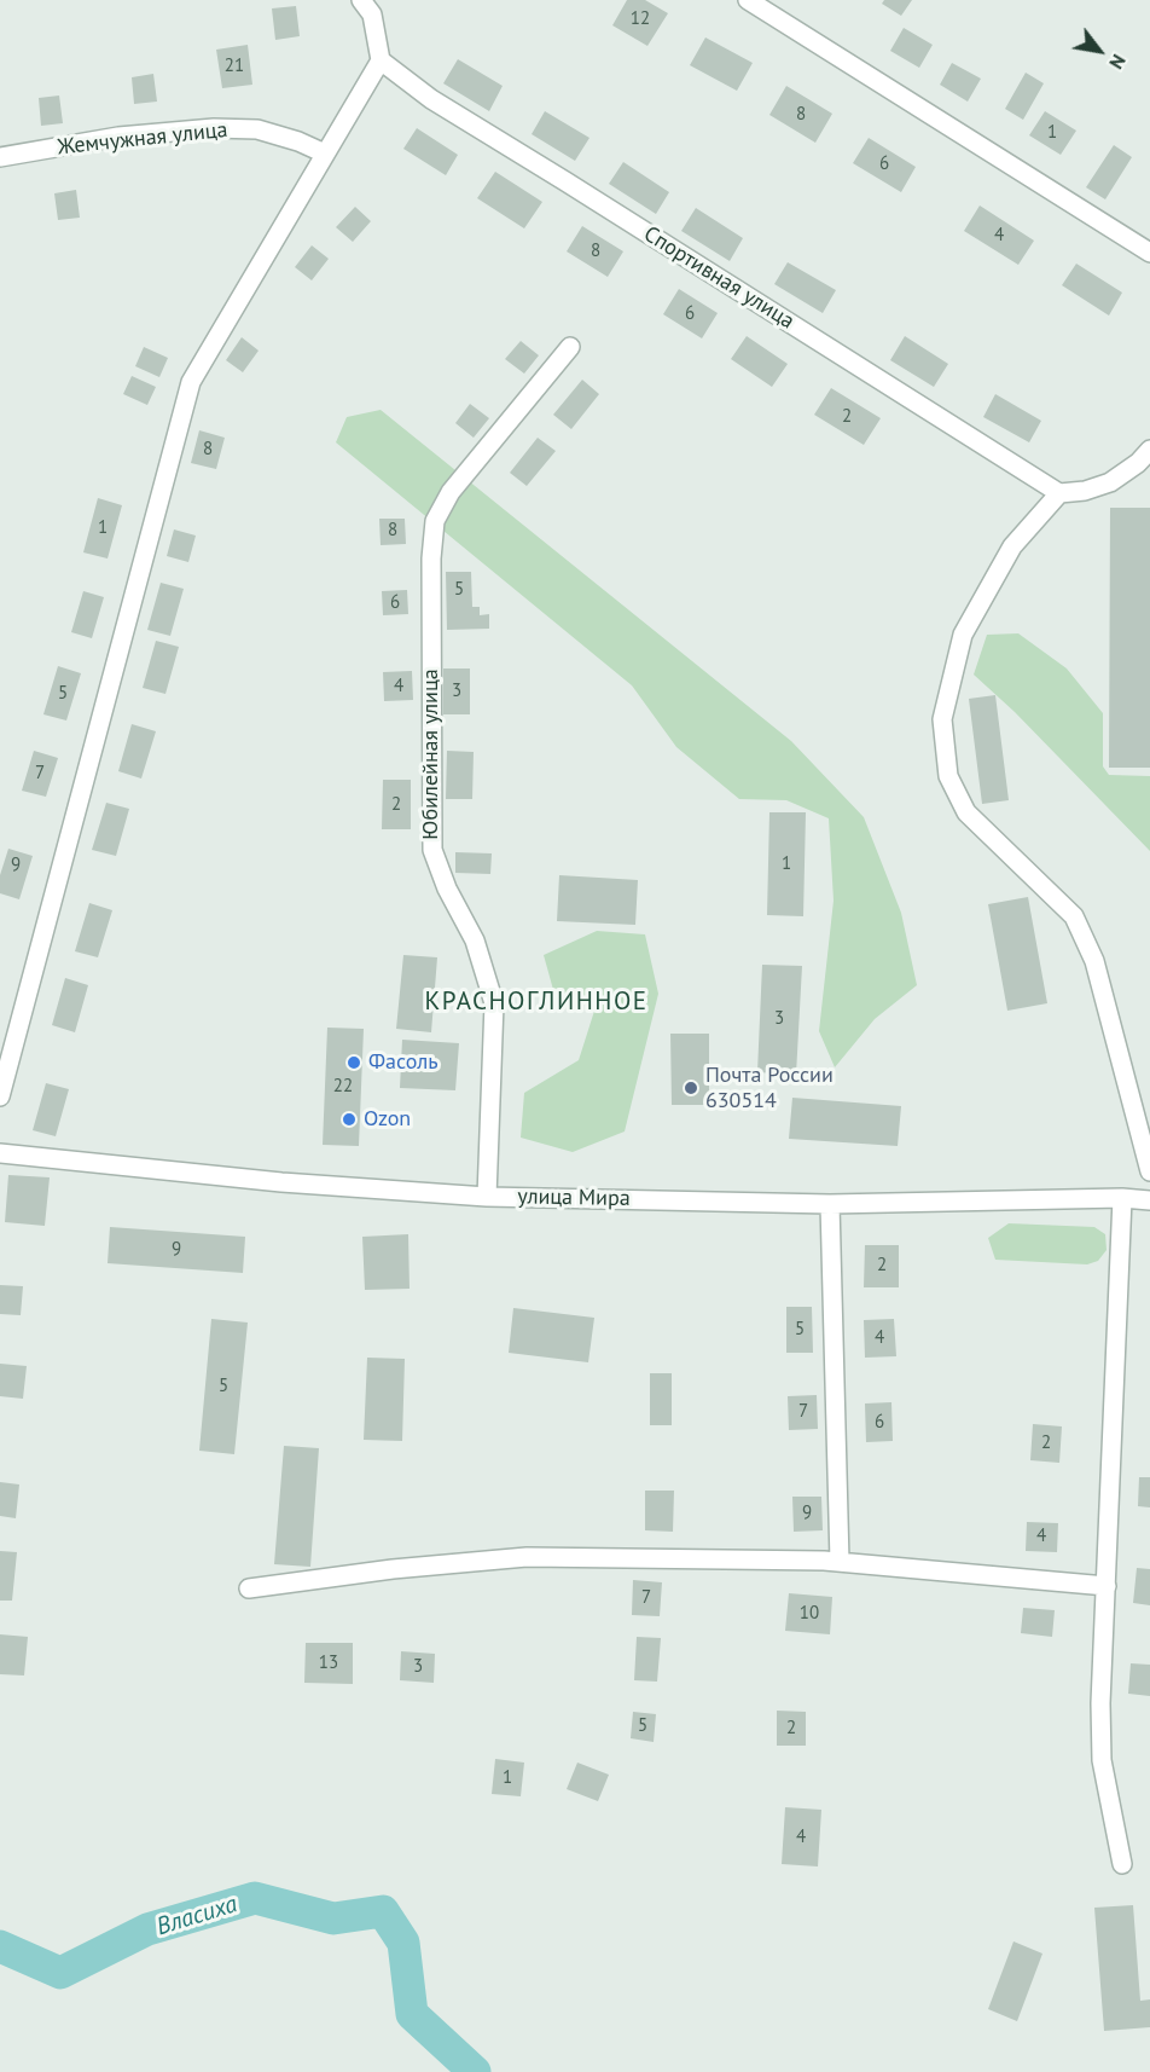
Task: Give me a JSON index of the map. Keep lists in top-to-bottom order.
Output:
{
  "streets": {
    "street": [
      "Жемчужная улица",
      "Спортивная улица",
      "Юбилейная улица",
      "улица Мира"
    ]
  },
  "crossings": [
    ["Юбилейная улица", "улица Мира"]
  ],
  "districts": ["КРАСНОГЛИННОЕ"],
  "water": ["Власиха"],
  "places": ["Фасоль", "Почта России 630514", "Ozon"],
  "house_numbers": [
    "12",
    "21",
    "8",
    "1",
    "6",
    "4",
    "8",
    "6",
    "2",
    "8",
    "1",
    "8",
    "5",
    "6",
    "4",
    "3",
    "5",
    "7",
    "2",
    "1",
    "9",
    "3",
    "22",
    "9",
    "2",
    "5",
    "4",
    "5",
    "7",
    "6",
    "2",
    "9",
    "4",
    "7",
    "10",
    "13",
    "3",
    "5",
    "2",
    "1",
    "4"
  ],
  "north": "bottom right"
}
